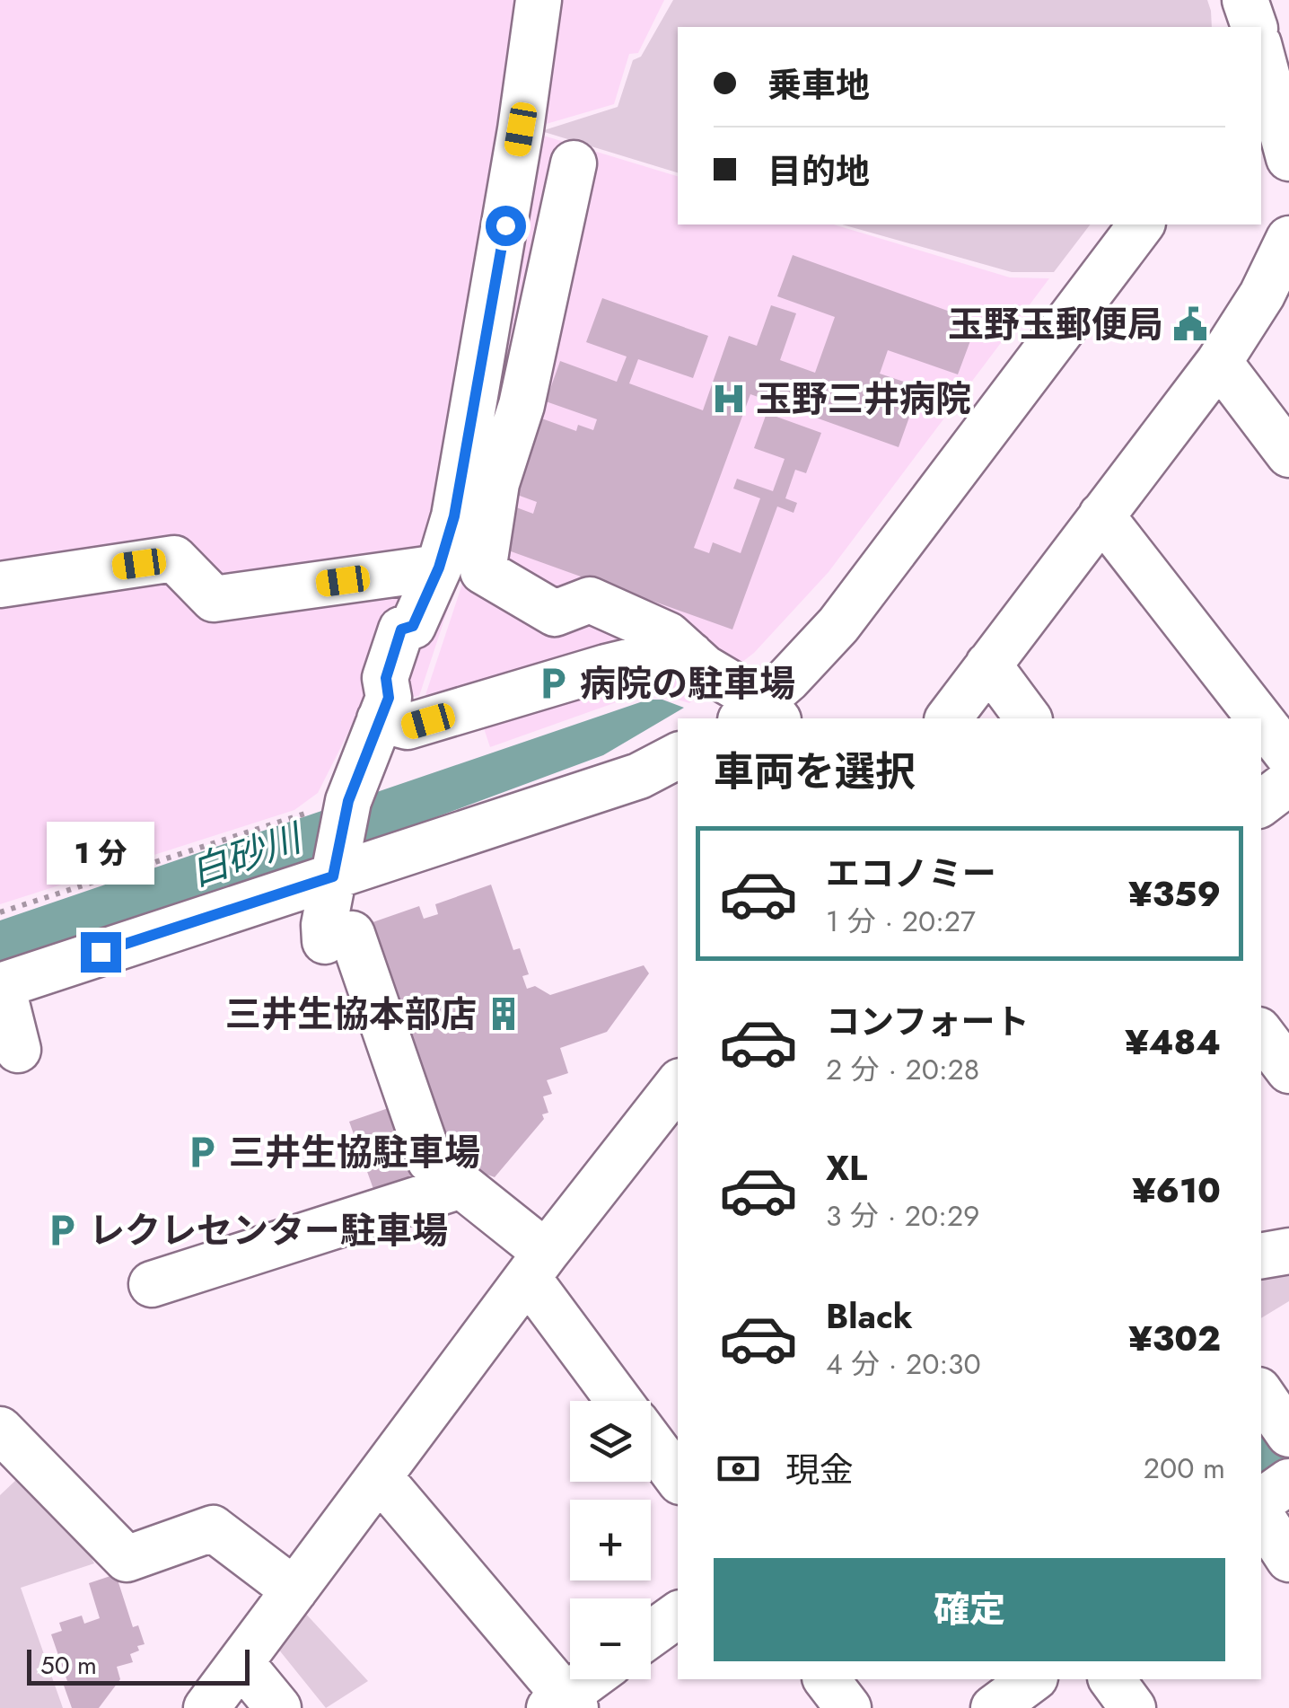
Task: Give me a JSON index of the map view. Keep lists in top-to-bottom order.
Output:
{
  "water": ["白砂川"],
  "places": {
    "public building": ["玉野玉郵便局"],
    "hospital": ["玉野三井病院"],
    "parking": ["病院の駐車場", "三井生協駐車場", "レクレセンター駐車場"],
    "building": ["三井生協本部店"]
  },
  "scale_bar": "50 m",
  "page": {
    "banner": ["乗車地", "目的地"],
    "heading": "車両を選択",
    "bubble": "1 分",
    "list": [
      {
        "name": "エコノミー",
        "note": "1 分 · 20:27",
        "value": "¥359"
      },
      {
        "name": "コンフォート",
        "note": "2 分 · 20:28",
        "value": "¥484"
      },
      {
        "name": "XL",
        "note": "3 分 · 20:29",
        "value": "¥610"
      },
      {
        "name": "Black",
        "note": "4 分 · 20:30",
        "value": "¥302"
      }
    ],
    "map_buttons": ["+", "−"],
    "pay": ["現金", "200 m"],
    "buttons": "確定",
    "scale": "50 m"
  }
}
